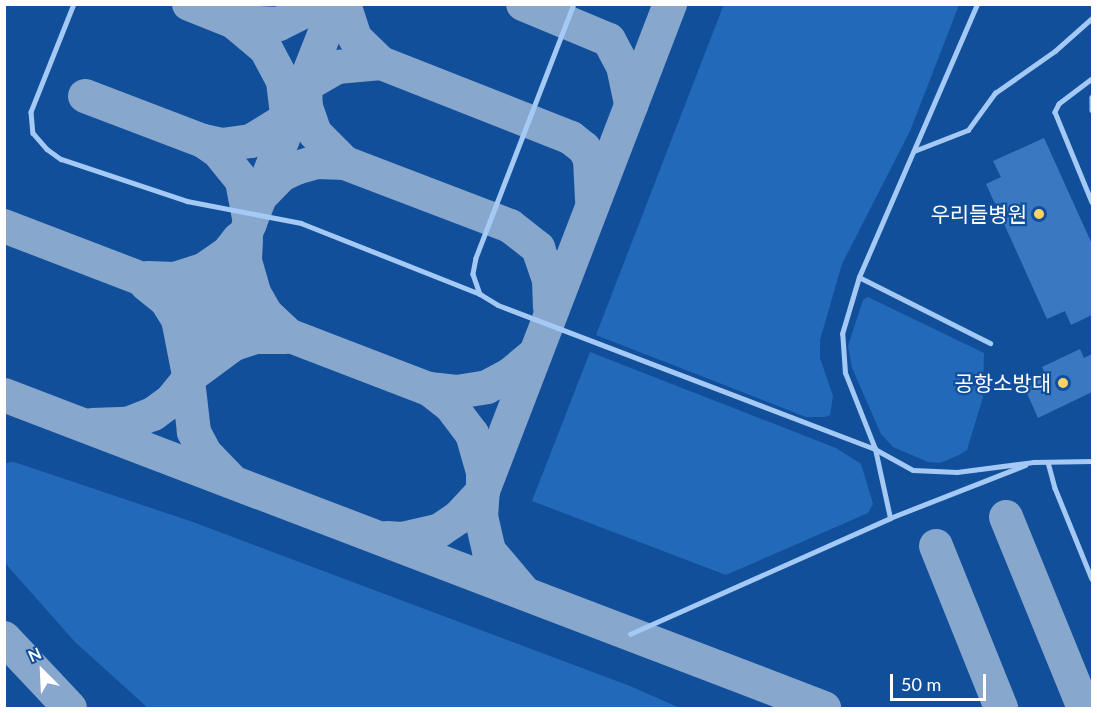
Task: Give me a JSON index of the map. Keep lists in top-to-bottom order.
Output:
{
  "places": ["우리들병원", "공항소방대"],
  "scale_bar": "50 m",
  "north": "top left"
}
